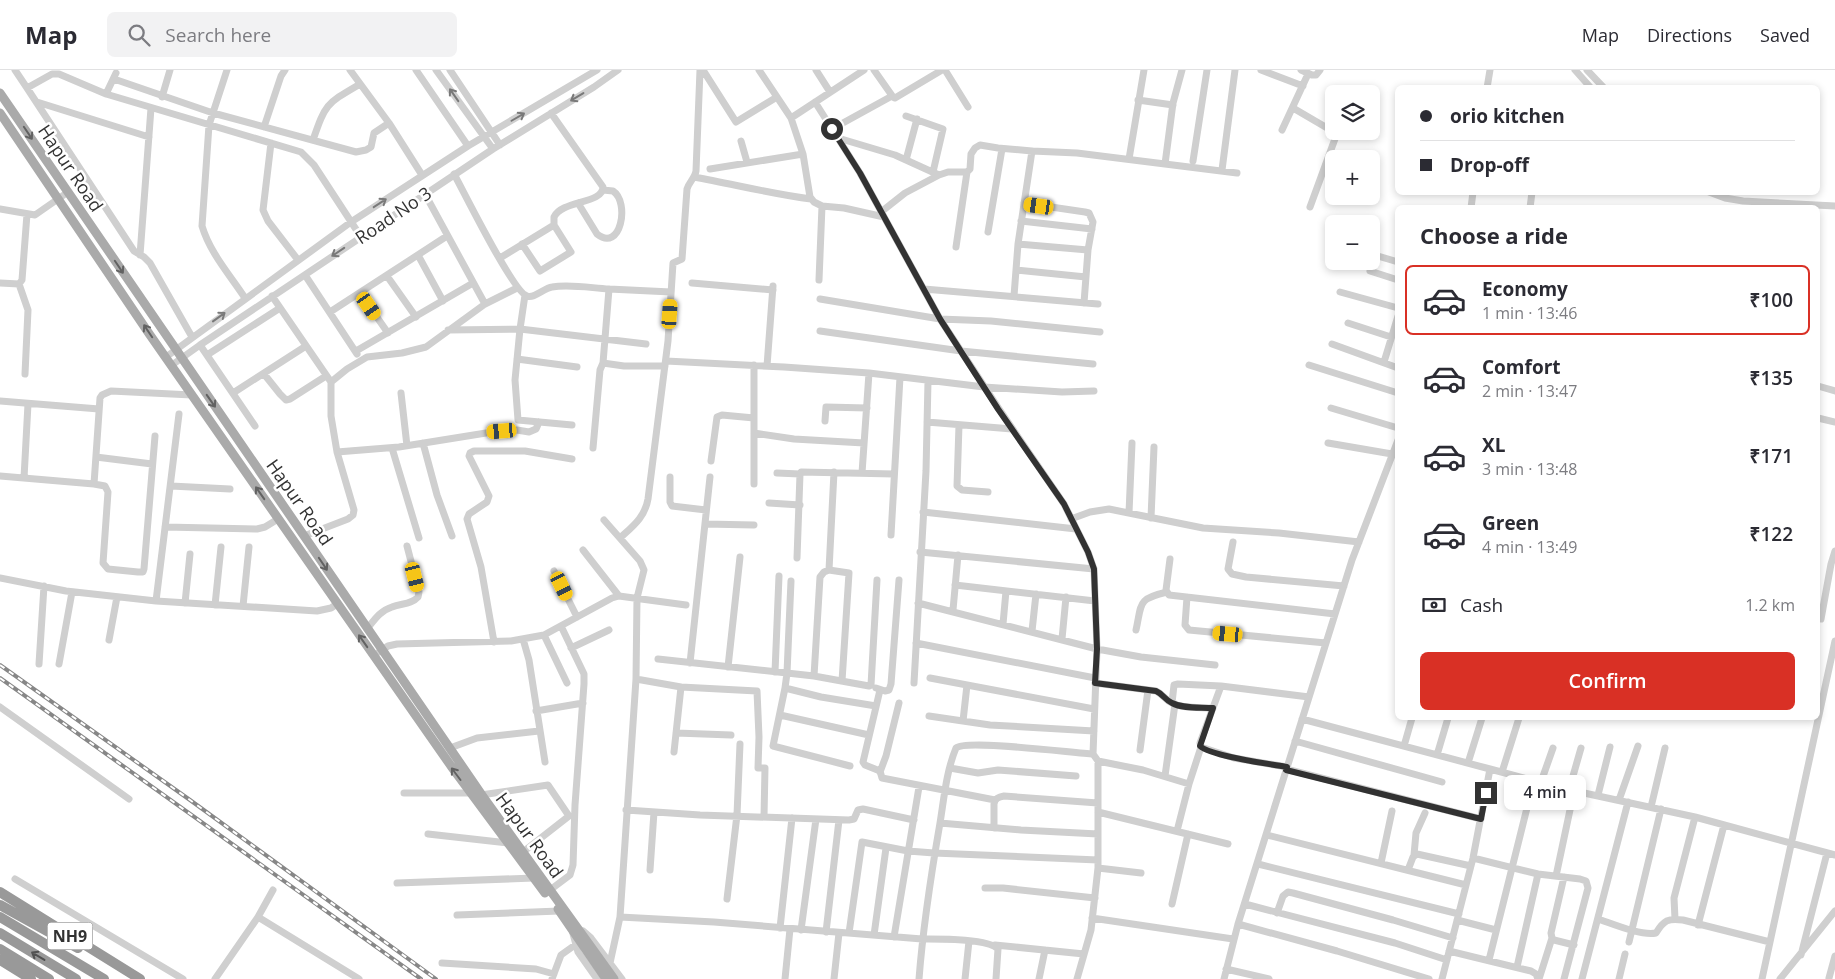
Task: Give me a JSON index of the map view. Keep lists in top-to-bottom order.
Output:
{
  "streets": {
    "highway": ["NH9"],
    "main road": ["Hapur Road"],
    "street": ["Road No 3"]
  },
  "crossings": [
    ["Hapur Road", "Road No 3"]
  ],
  "page": {
    "header": "Map",
    "search": "Search here",
    "nav": ["Map", "Directions", "Saved"],
    "map_buttons": ["+", "−"],
    "banner": ["orio kitchen", "Drop-off"],
    "heading": "Choose a ride",
    "list": [
      {
        "name": "Economy",
        "note": "1 min · 13:46",
        "value": "₹100"
      },
      {
        "name": "Comfort",
        "note": "2 min · 13:47",
        "value": "₹135"
      },
      {
        "name": "XL",
        "note": "3 min · 13:48",
        "value": "₹171"
      },
      {
        "name": "Green",
        "note": "4 min · 13:49",
        "value": "₹122"
      }
    ],
    "pay": ["Cash", "1.2 km"],
    "buttons": "Confirm",
    "bubble": "4 min"
  }
}
